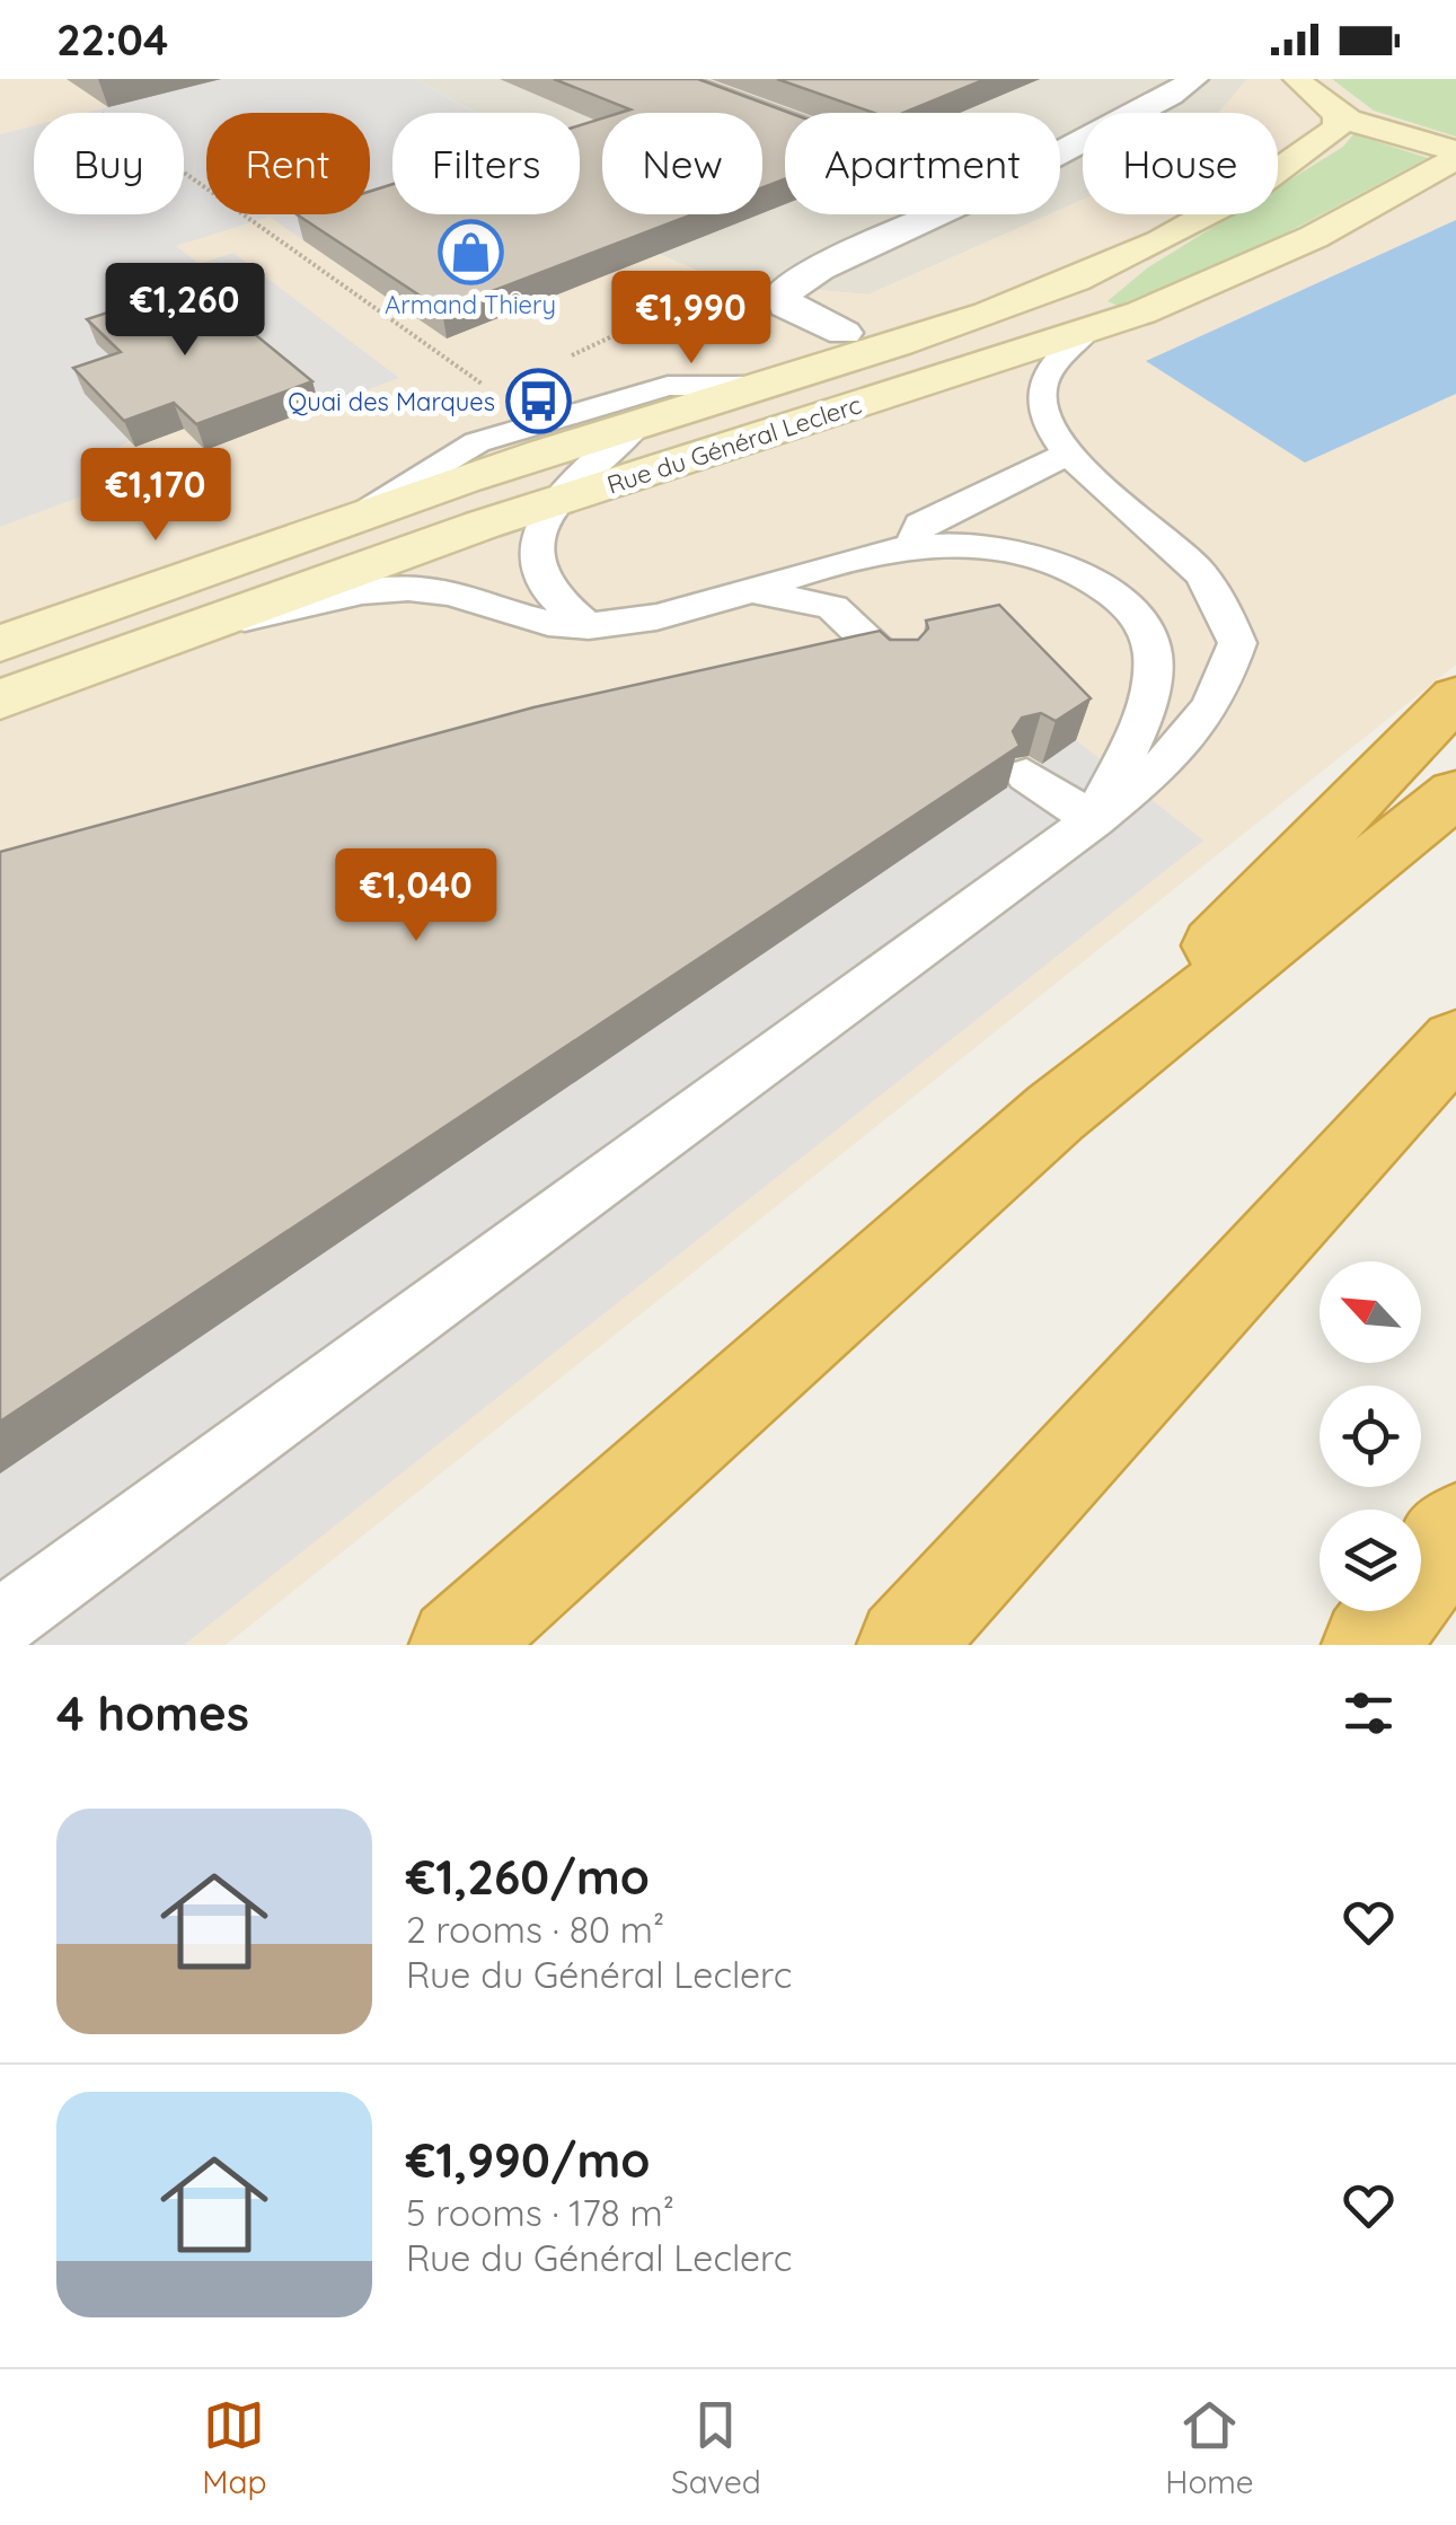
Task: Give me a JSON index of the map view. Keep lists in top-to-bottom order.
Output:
{
  "streets": {
    "main road": ["Rue du Général Leclerc"]
  },
  "places": {
    "shop": ["Armand Thiery"],
    "bus stop": ["Quai des Marques"]
  },
  "north": "top left",
  "page": {
    "status": "22:04",
    "chip": [
      "Buy",
      "Rent",
      "Filters",
      "New",
      "Apartment",
      "House"
    ],
    "price": [
      "€1,260",
      "€1,990",
      "€1,170",
      "€1,040"
    ],
    "heading": "4 homes",
    "list": [
      {
        "name": "€1,260/mo",
        "note": "2 rooms · 80 m² · Rue du Général Leclerc"
      },
      {
        "name": "€1,990/mo",
        "note": "5 rooms · 178 m² · Rue du Général Leclerc"
      }
    ],
    "tabs": ["Map", "Saved", "Home"]
  }
}
